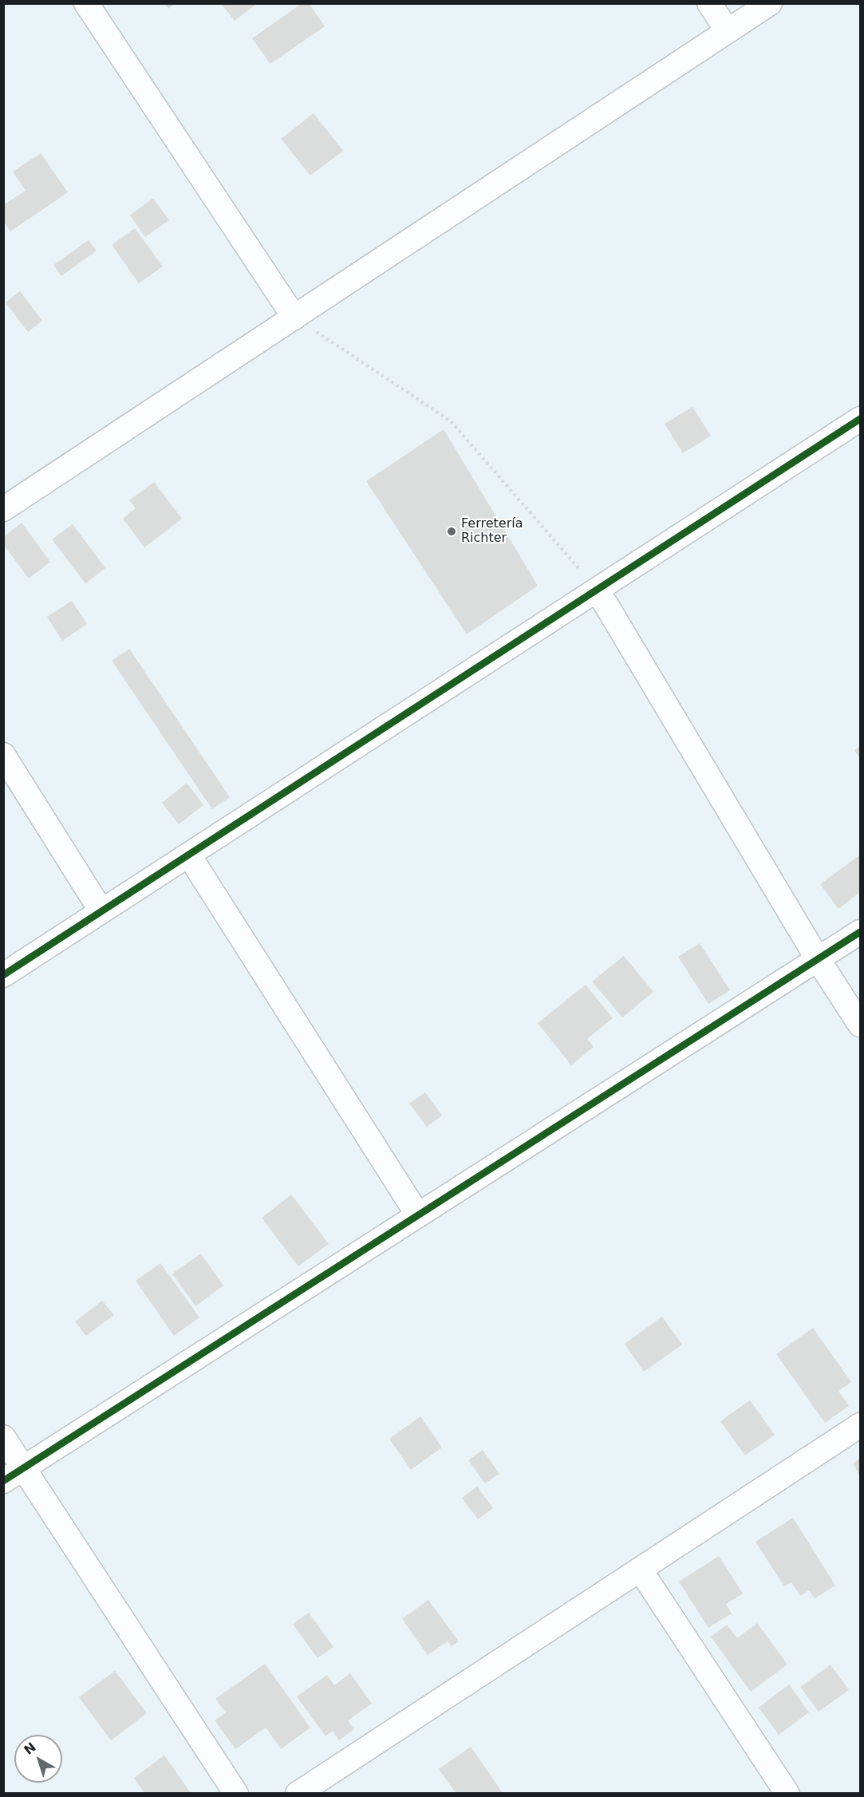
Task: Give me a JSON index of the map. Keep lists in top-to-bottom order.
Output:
{
  "places": ["Ferretería Richter"],
  "north": "top left"
}
